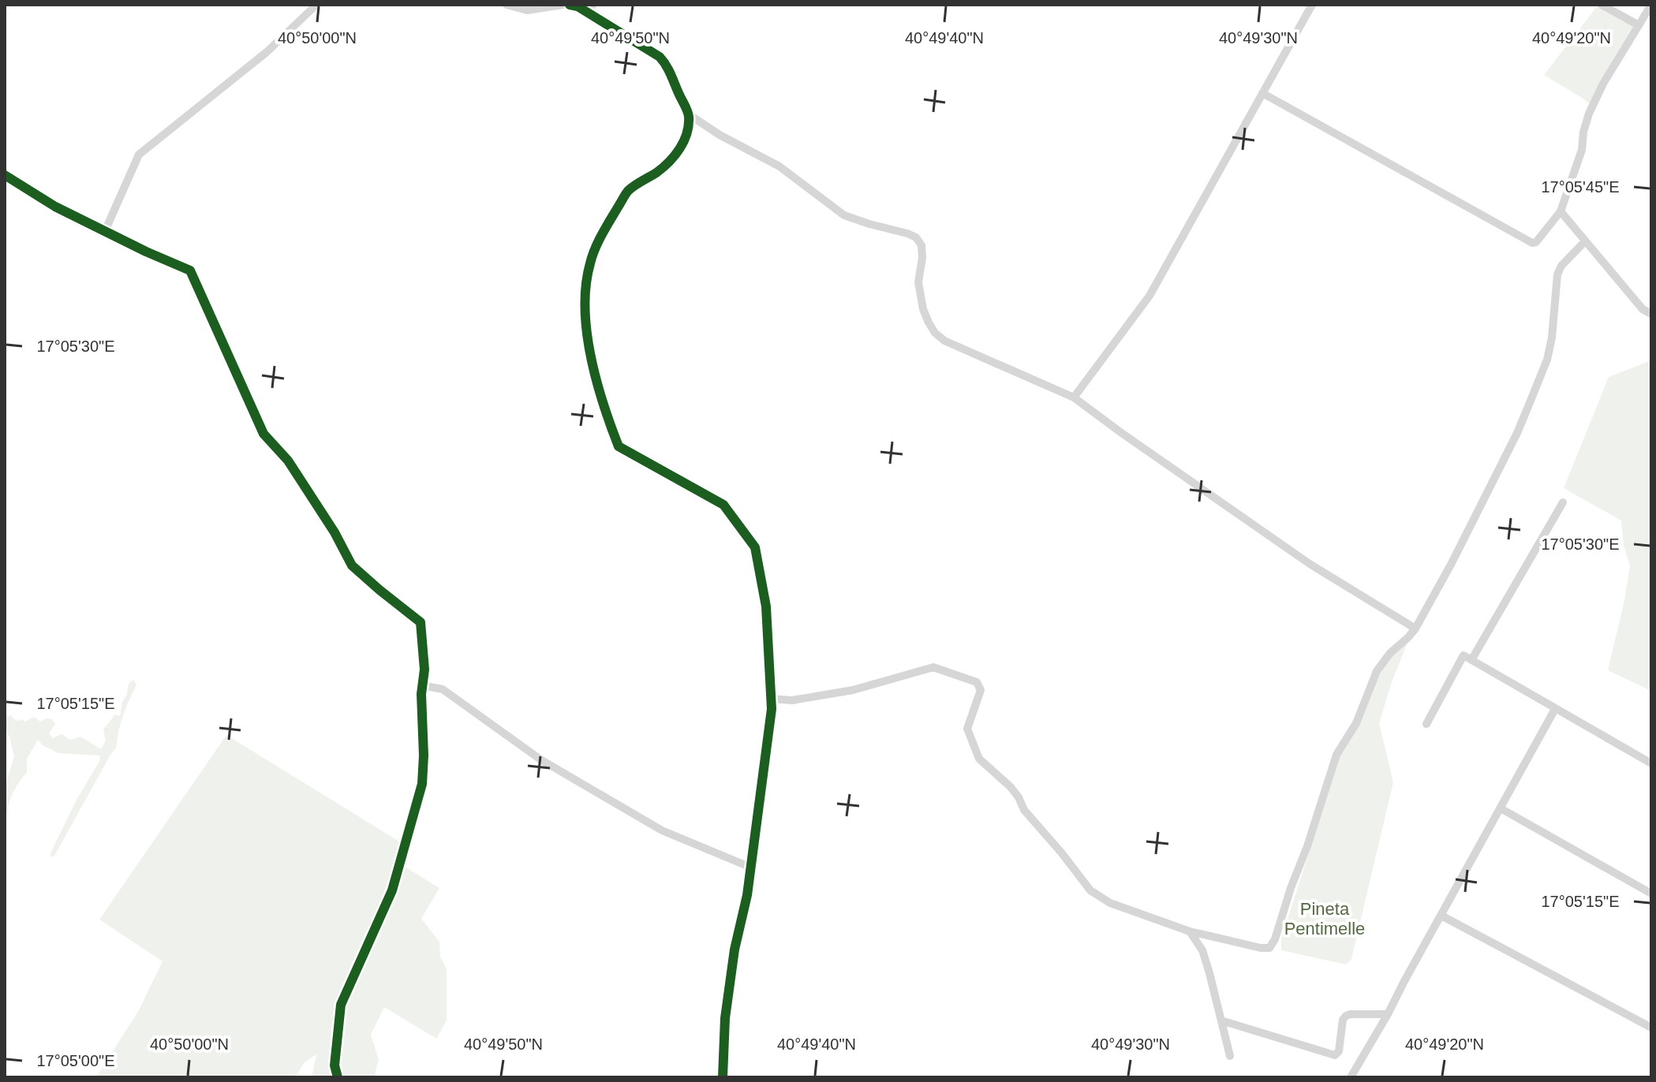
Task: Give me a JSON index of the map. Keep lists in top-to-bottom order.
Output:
{
  "parks": ["Pineta Pentimelle"],
  "coordinates": [
    "40°50'00\"N",
    "40°49'50\"N",
    "40°49'40\"N",
    "40°49'30\"N",
    "40°49'20\"N",
    "17°05'45\"E",
    "17°05'30\"E",
    "17°05'15\"E",
    "17°05'00\"E"
  ]
}
